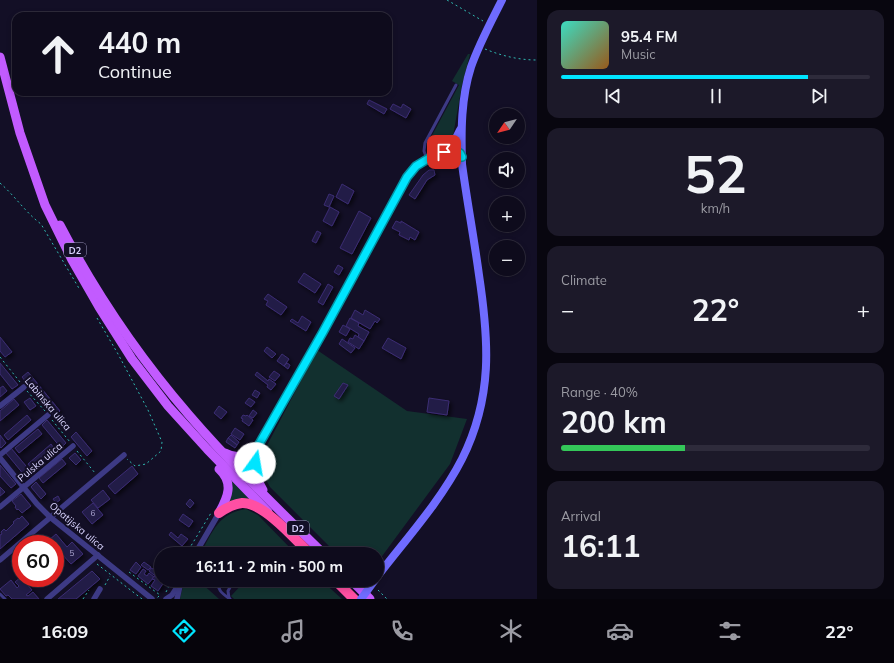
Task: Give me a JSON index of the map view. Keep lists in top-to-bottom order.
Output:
{
  "streets": {
    "highway": ["D2"],
    "street": ["Pulska ulica", "Opatijska ulica"],
    "path": ["Labinska ulica"]
  },
  "crossings": [
    ["Labinska ulica", "Pulska ulica"],
    ["Pulska ulica", "Opatijska ulica"]
  ],
  "house_numbers": ["6", "5"],
  "north": "bottom left",
  "page": {
    "turn": ["440 m", "Continue"],
    "song": ["95.4 FM", "Music"],
    "map_buttons": ["+", "−"],
    "tile": [
      ["52", "km/h"],
      "Climate",
      ["Range · 40%", "200 km"],
      ["Arrival", "16:11"]
    ],
    "heat": ["−", "22°", "+"],
    "limit": "60",
    "trip": "16:11 · 2 min · 500 m",
    "tabs": ["16:09", "22°"]
  }
}
